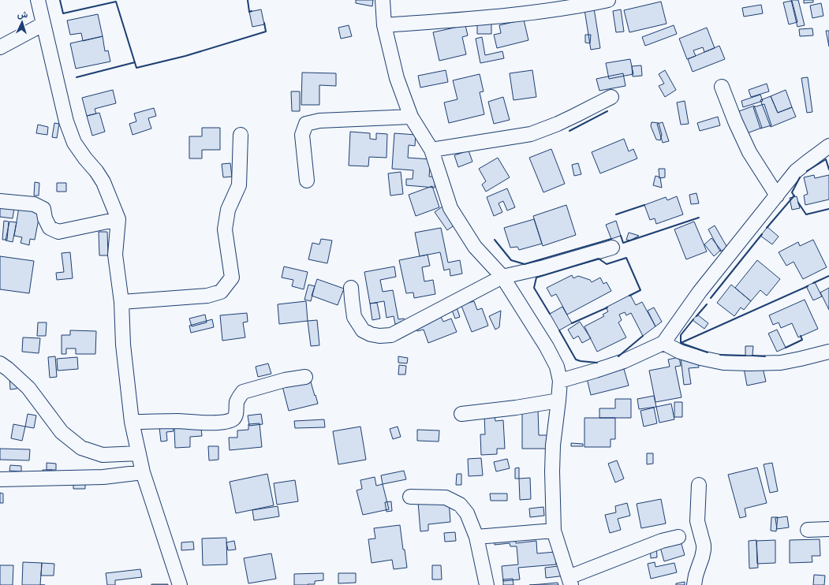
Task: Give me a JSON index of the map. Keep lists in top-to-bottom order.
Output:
{
  "north": "top"
}
